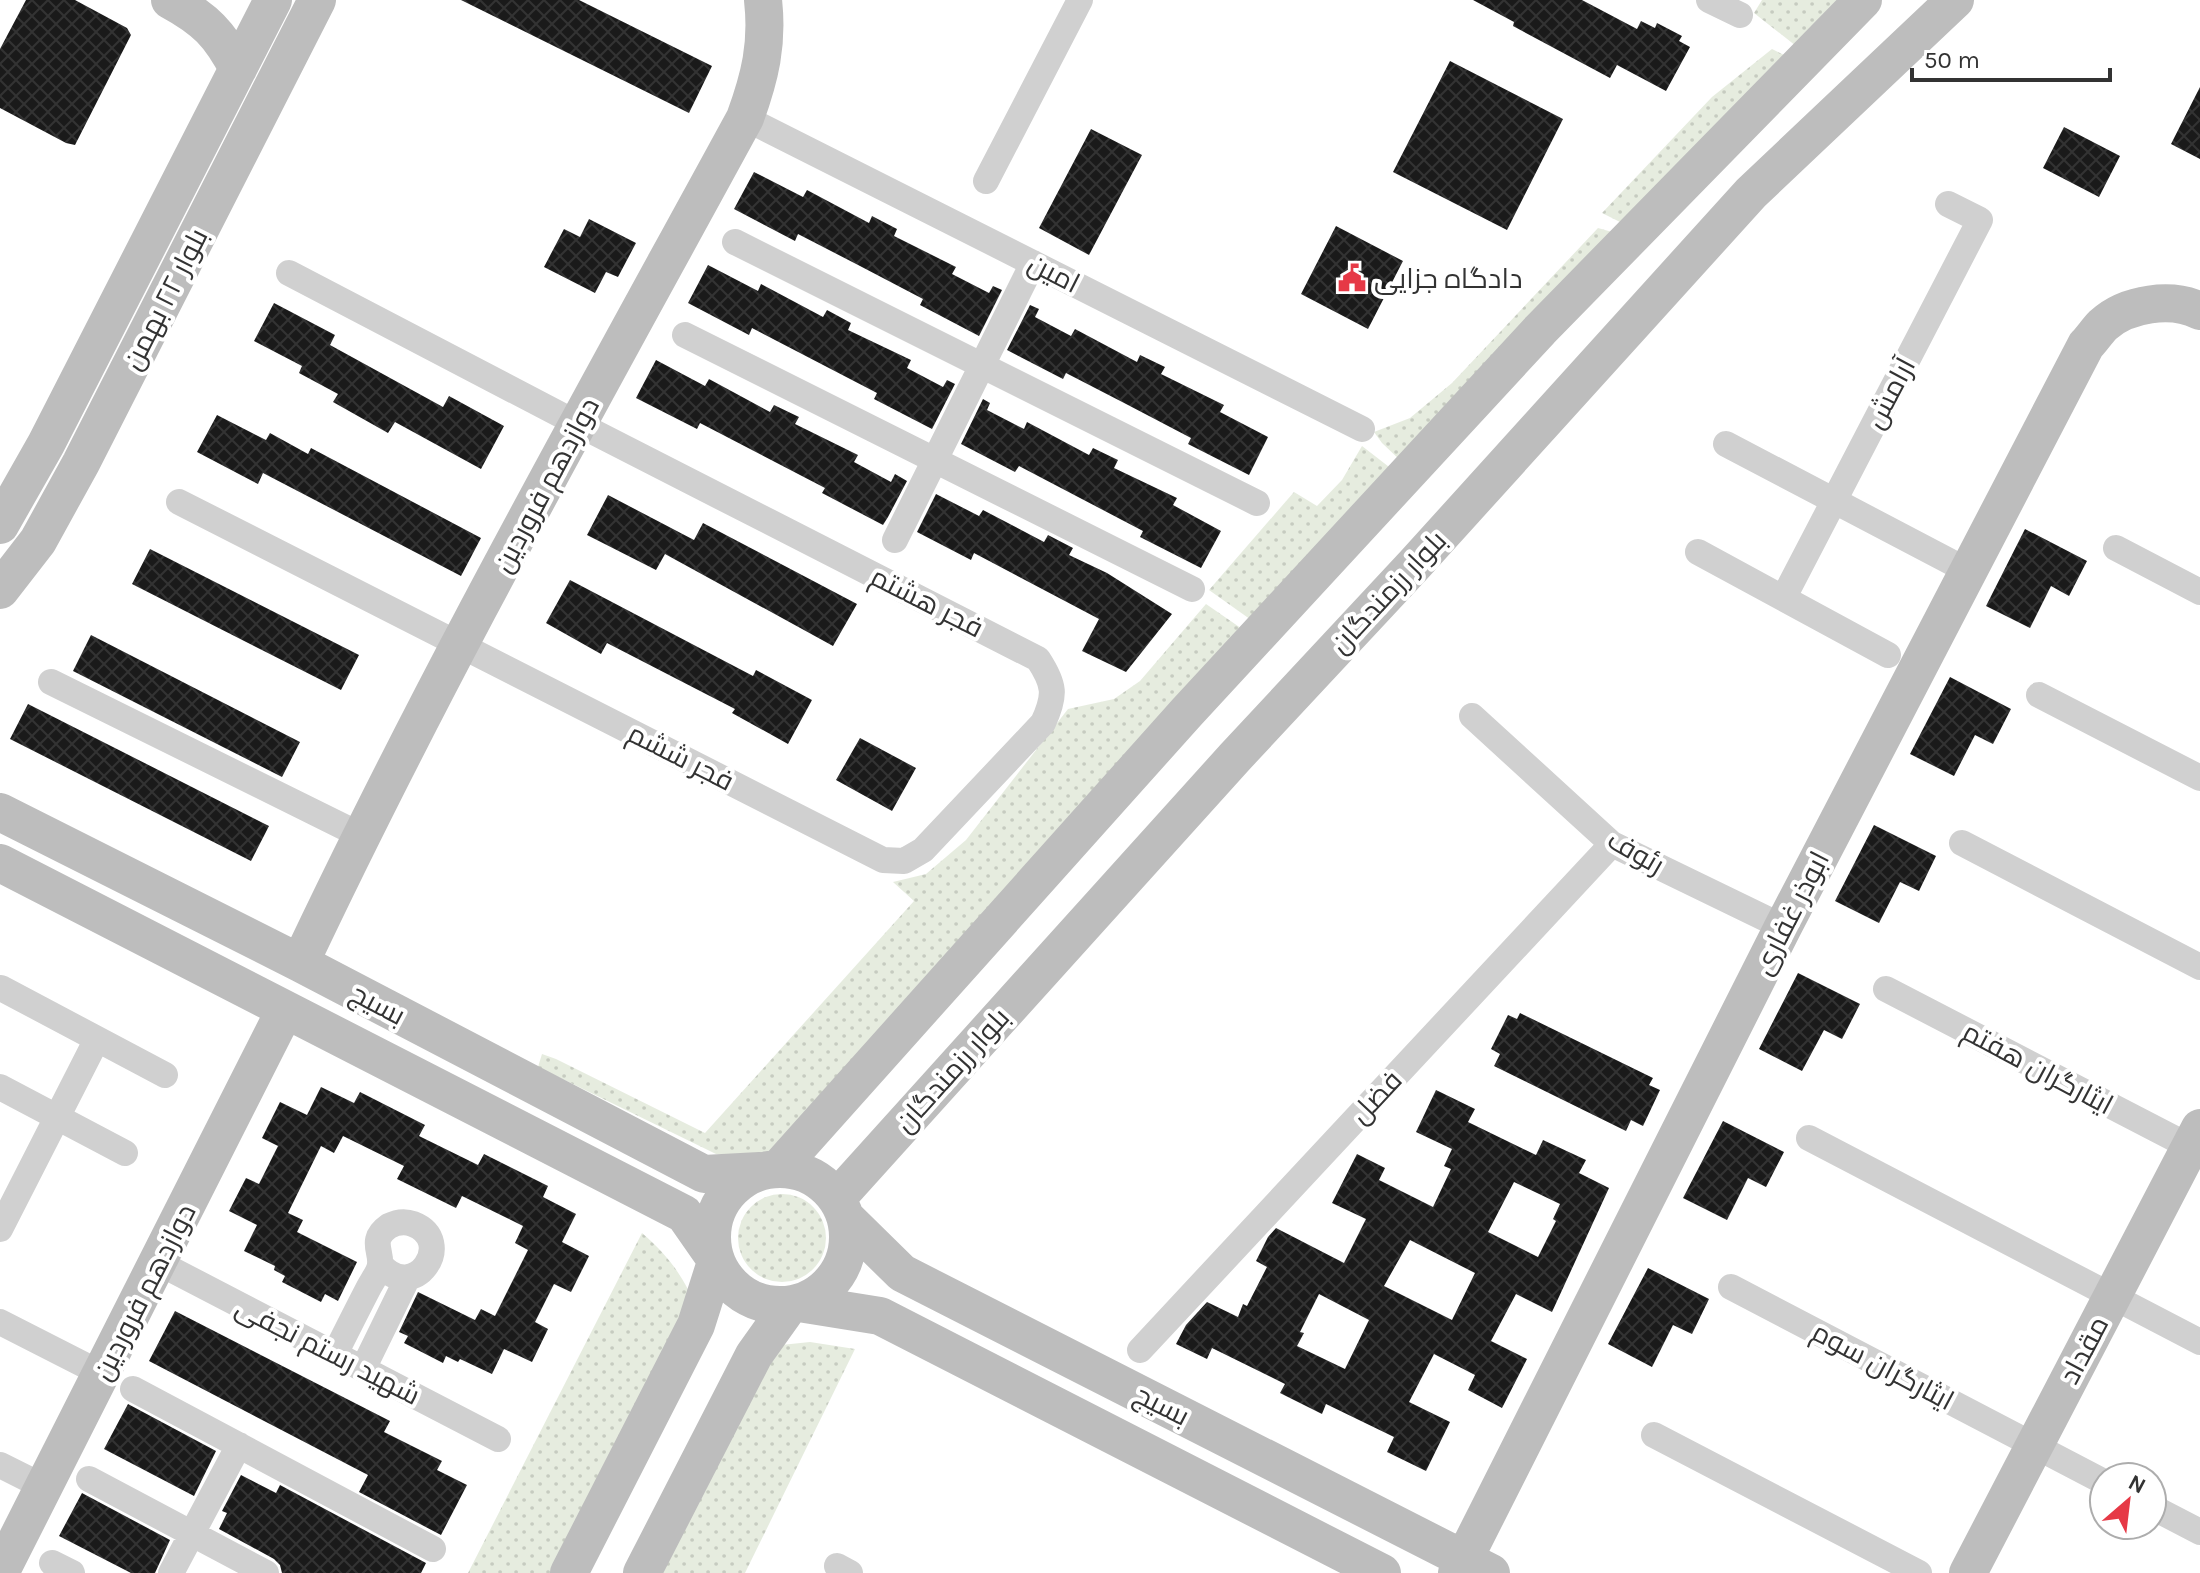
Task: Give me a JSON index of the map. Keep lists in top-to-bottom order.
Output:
{
  "streets": {
    "main road": [
      "بلوار ۲۲ بهمن",
      "دوازدهم فروردین",
      "بلوار رزمندگان",
      "ابوذر غفاری",
      "بسیج",
      "مقداد"
    ],
    "street": [
      "امین",
      "آرامش",
      "فجر هشتم",
      "فجر ششم",
      "رئوف",
      "ایثارگران هفتم",
      "فضل",
      "شهید رستم نجفی",
      "ایثارگران سوم"
    ]
  },
  "crossings": [
    ["امین", "دوازدهم فروردین"],
    ["دوازدهم فروردین", "فجر هشتم"],
    ["دوازدهم فروردین", "فجر ششم"],
    ["دوازدهم فروردین", "بسیج"],
    ["دوازدهم فروردین", "شهید رستم نجفی"],
    ["بلوار رزمندگان", "بسیج"],
    ["فجر هشتم", "فجر ششم"],
    ["رئوف", "ابوذر غفاری"],
    ["رئوف", "فضل"],
    ["ابوذر غفاری", "بسیج"],
    ["ایثارگران هفتم", "مقداد"],
    ["مقداد", "ایثارگران سوم"]
  ],
  "places": {
    "public building": ["دادگاه جزایی"]
  },
  "scale_bar": "50 m",
  "north": "top right"
}
